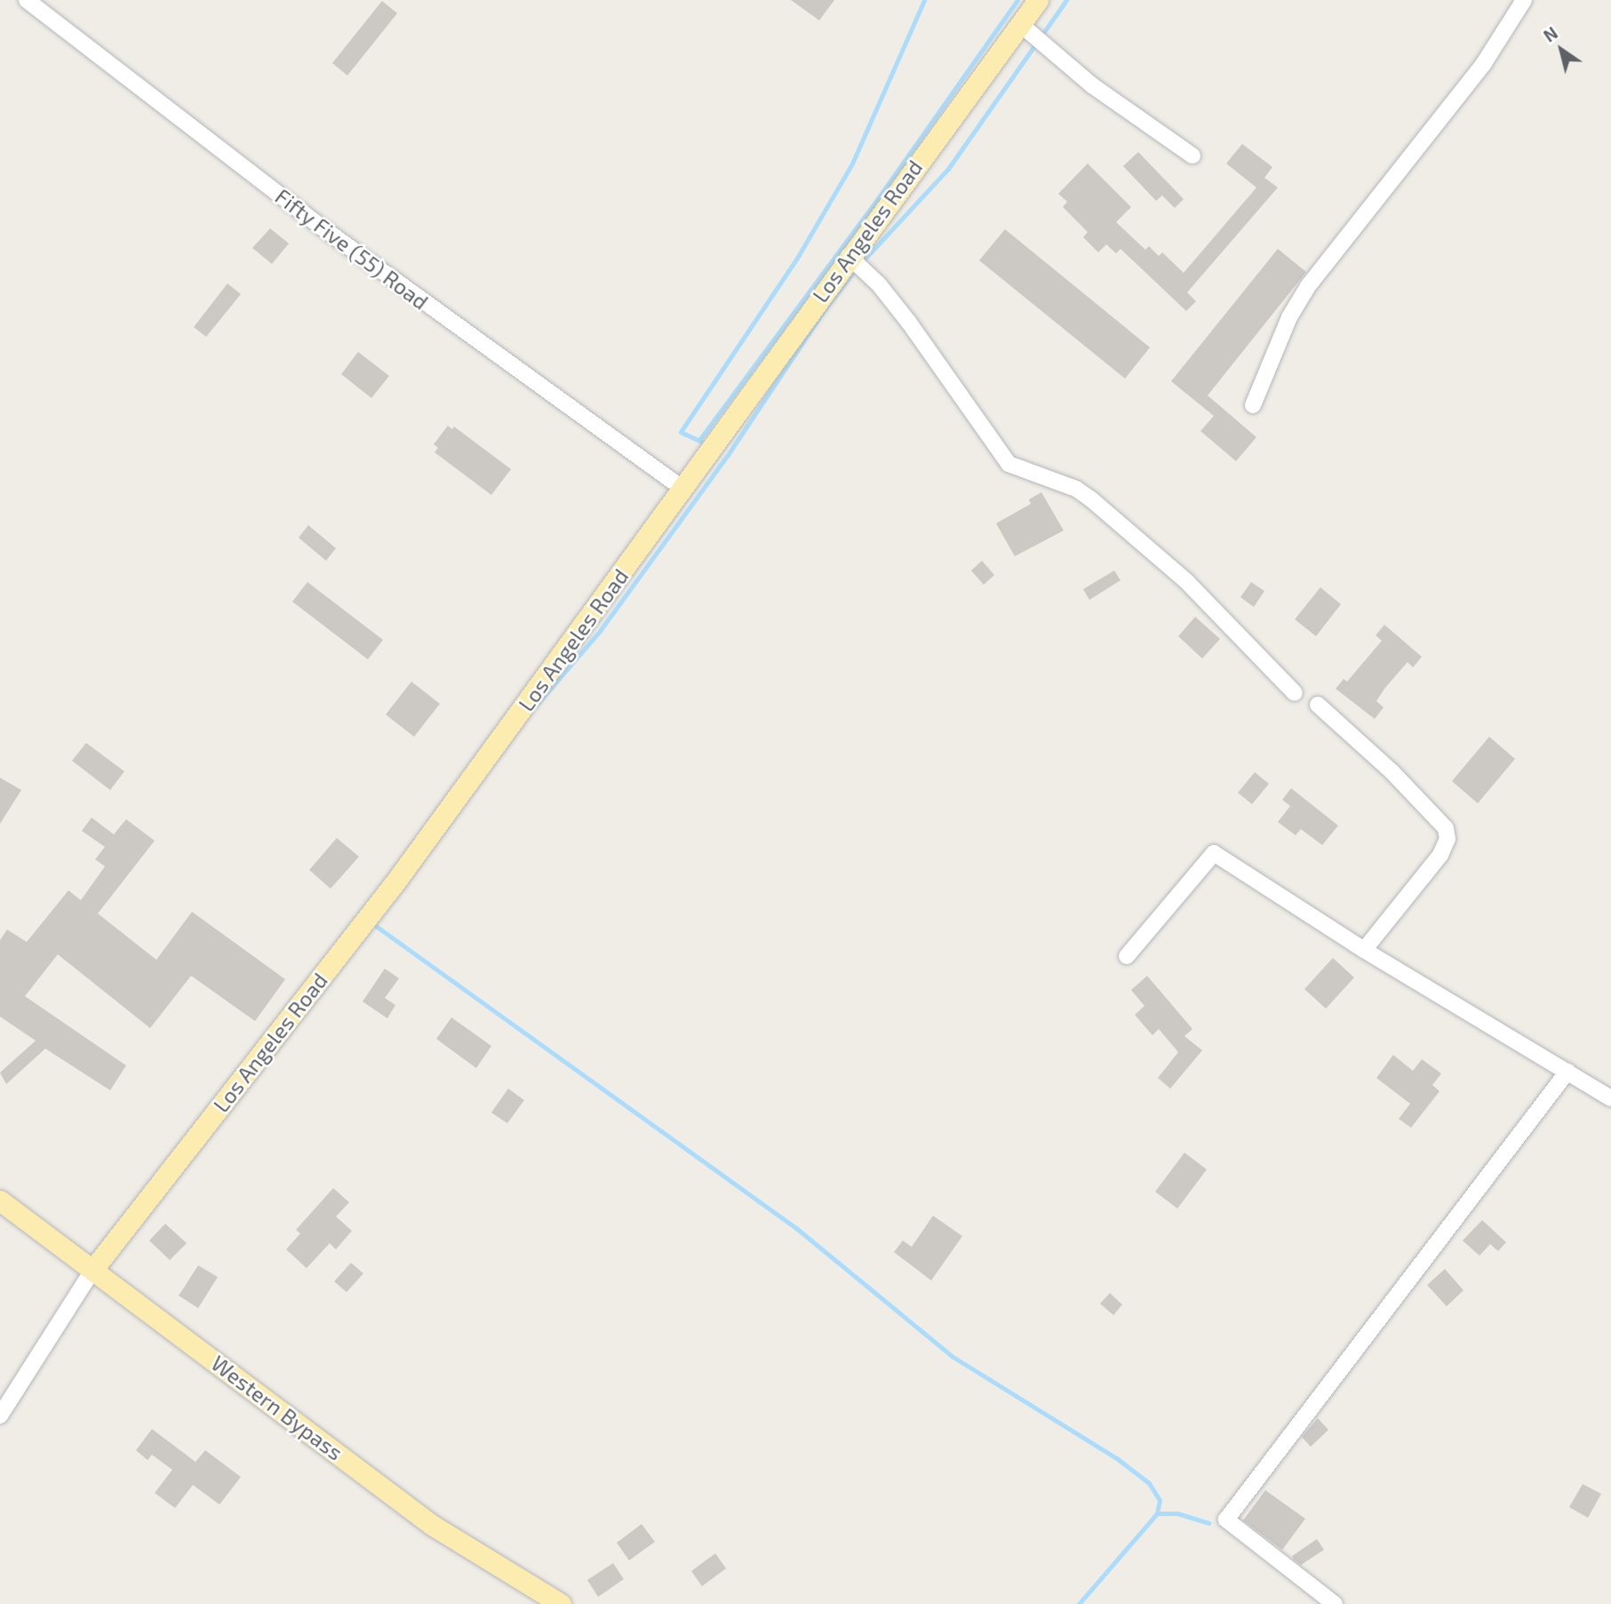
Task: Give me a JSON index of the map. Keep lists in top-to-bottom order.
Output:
{
  "streets": {
    "main road": ["Los Angeles Road", "Western Bypass"],
    "street": ["Fifty Five (55) Road"]
  },
  "crossings": [
    ["Los Angeles Road", "Fifty Five (55) Road"],
    ["Los Angeles Road", "Western Bypass"]
  ],
  "north": "top left"
}
